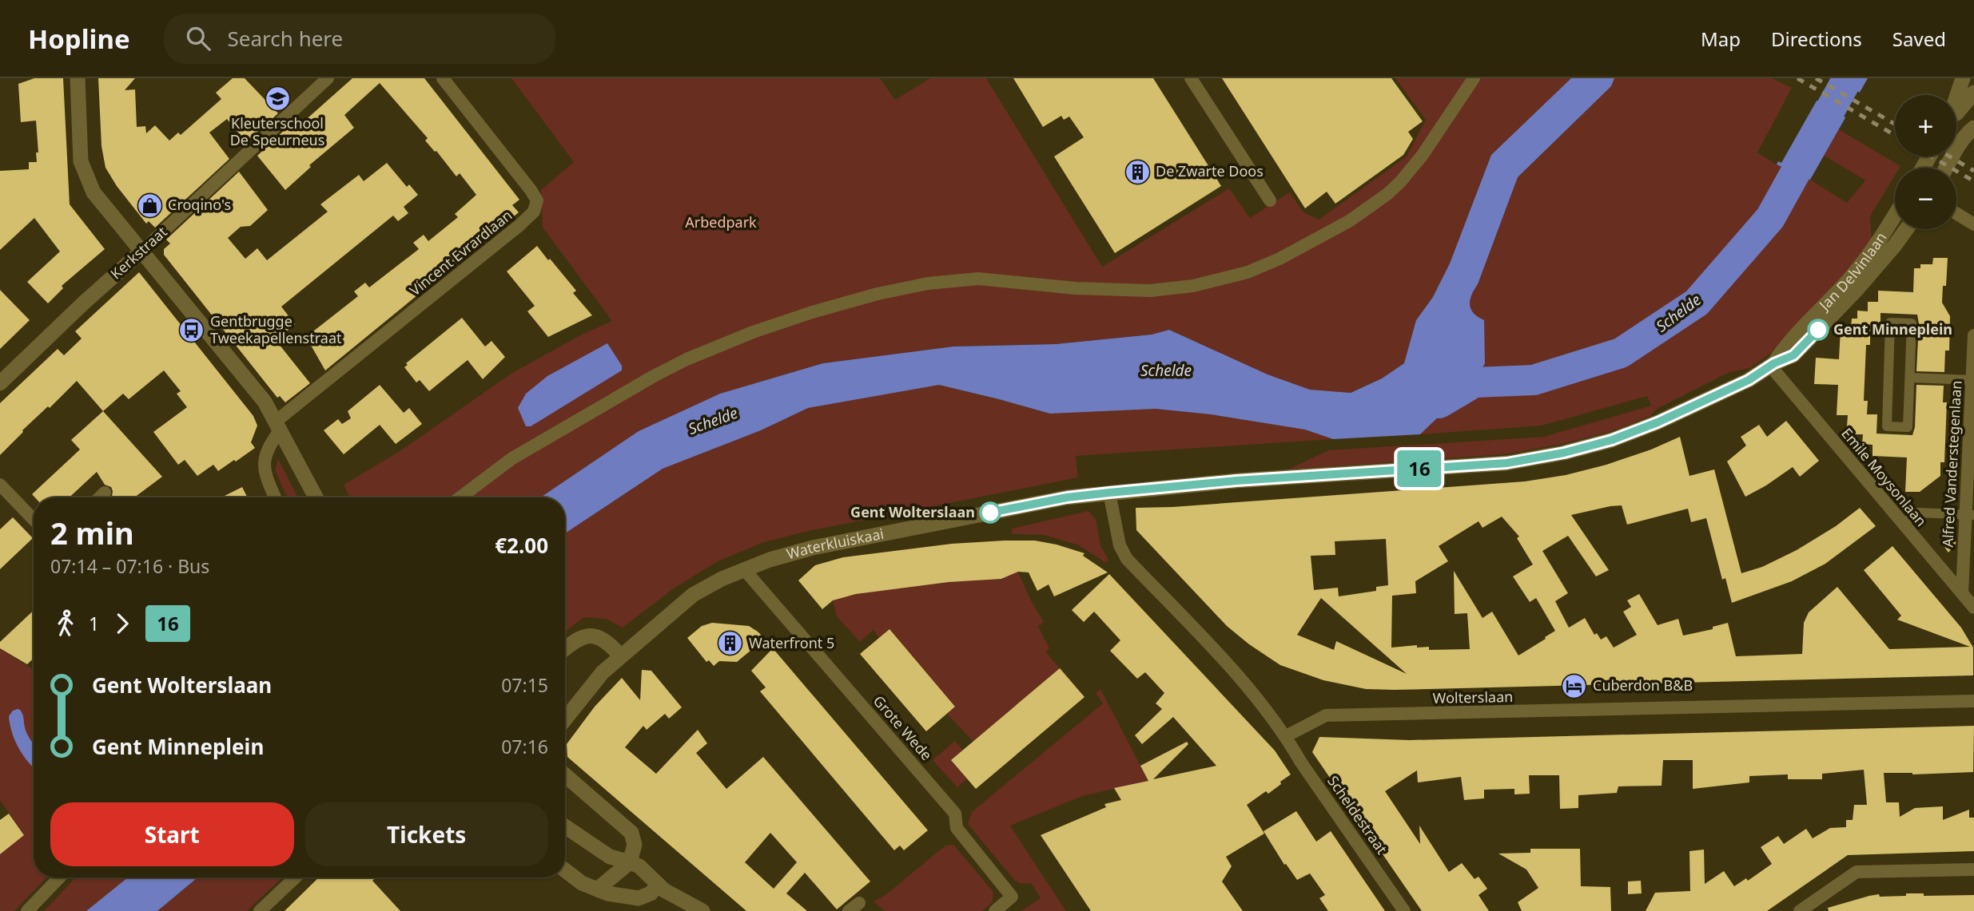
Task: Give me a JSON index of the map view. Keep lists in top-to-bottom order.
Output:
{
  "streets": {
    "street": [
      "Kerkstraat",
      "Vincent Evrardlaan",
      "Jan Delvinlaan",
      "Alfred Vanderstegenlaan",
      "Emile Moysonlaan",
      "Waterkluiskaai",
      "Wolterslaan",
      "Grote Wede",
      "Scheldestraat"
    ]
  },
  "crossings": [
    ["Jan Delvinlaan", "Emile Moysonlaan"],
    ["Jan Delvinlaan", "Waterkluiskaai"],
    ["Alfred Vanderstegenlaan", "Emile Moysonlaan"],
    ["Waterkluiskaai", "Grote Wede"],
    ["Wolterslaan", "Scheldestraat"]
  ],
  "water": ["Schelde"],
  "parks": ["Arbedpark"],
  "places": {
    "school or university": ["Kleuterschool De Speurneus"],
    "building": ["De Zwarte Doos", "Waterfront 5"],
    "shop": ["Croqino's"],
    "bus stop": ["Gentbrugge Tweekapellenstraat"],
    "other": ["Gent Minneplein", "Gent Wolterslaan"],
    "hotel": ["Cuberdon B&B"]
  },
  "lines": ["bus line 16"],
  "page": {
    "header": "Hopline",
    "search": "Search here",
    "nav": ["Map", "Directions", "Saved"],
    "on_map": "16",
    "map_buttons": ["+", "−"],
    "heading": ["2 min", "07:14 – 07:16 · Bus", "€2.00"],
    "legs": ["1", "16"],
    "list": [
      {
        "name": "Gent Wolterslaan",
        "value": "07:15"
      },
      {
        "name": "Gent Minneplein",
        "value": "07:16"
      }
    ],
    "buttons": ["Start", "Tickets"]
  }
}
